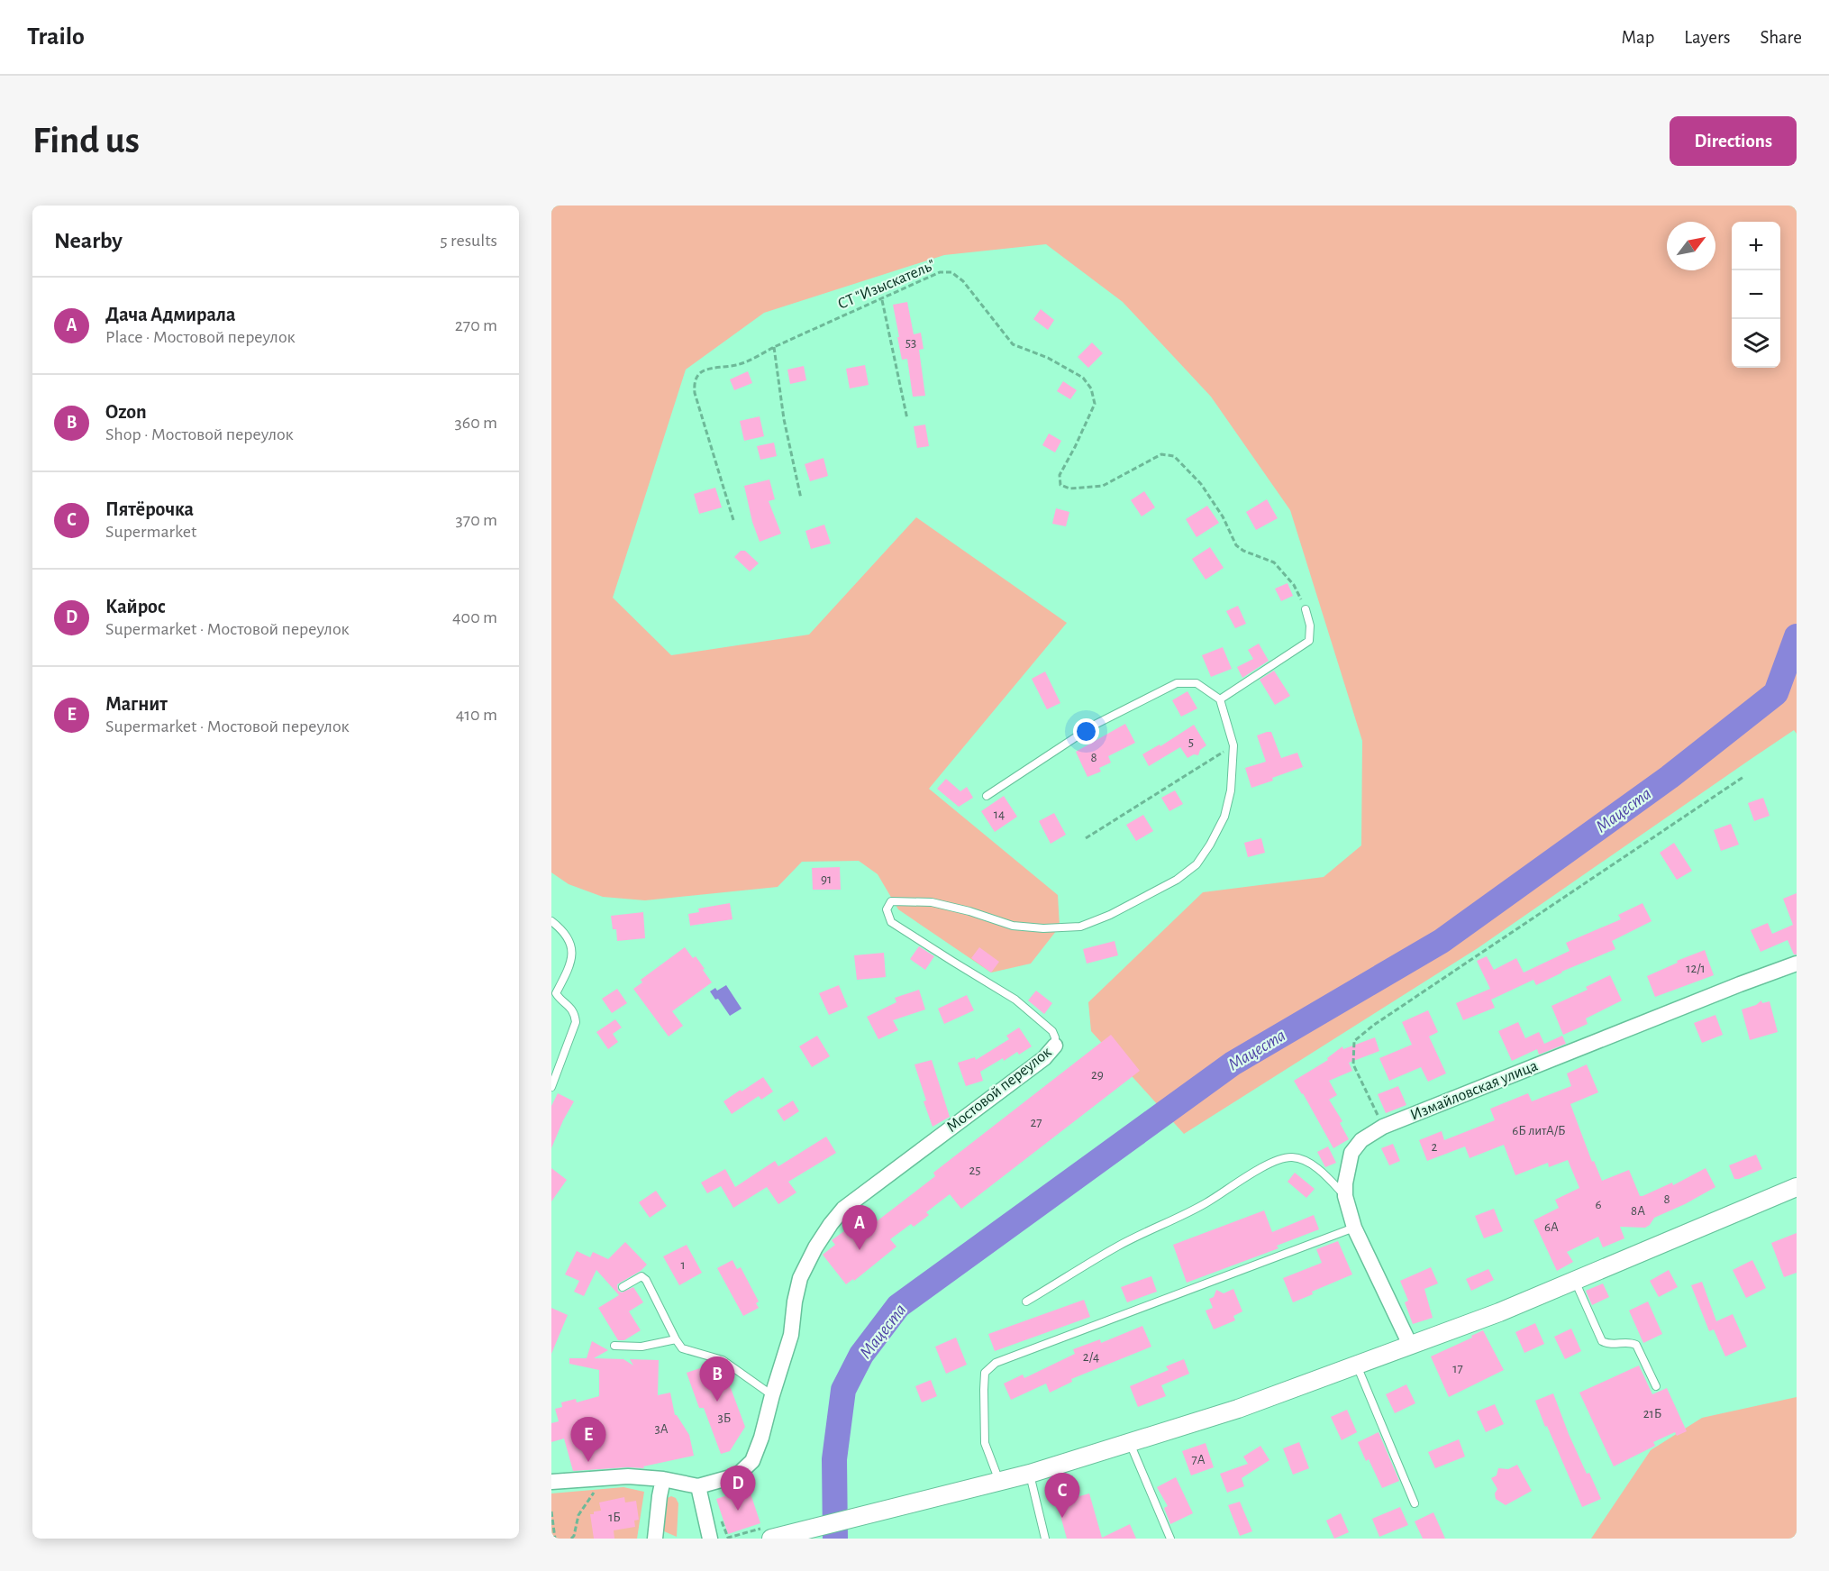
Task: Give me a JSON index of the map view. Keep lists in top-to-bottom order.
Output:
{
  "streets": {
    "street": ["Мостовой переулок", "Измайловская улица"],
    "path": ["СТ \"Изыскатель\""]
  },
  "water": ["Мацеста"],
  "house_numbers": [
    "53",
    "5",
    "8",
    "14",
    "91",
    "12/1",
    "29",
    "27",
    "6Б литА/Б",
    "2",
    "25",
    "8",
    "6",
    "8А",
    "6А",
    "1",
    "2/4",
    "17",
    "21Б",
    "3Б",
    "3А",
    "7А",
    "1Б"
  ],
  "north": "top right",
  "page": {
    "header": "Trailo",
    "nav": ["Map", "Layers", "Share"],
    "buttons": "Directions",
    "title": "Find us",
    "heading": ["Nearby", "5 results"],
    "map_buttons": ["+", "−"],
    "list": [
      {
        "mark": "A",
        "name": "Дача Адмирала",
        "note": "Place · Мостовой переулок",
        "value": "270 m"
      },
      {
        "mark": "B",
        "name": "Ozon",
        "note": "Shop · Мостовой переулок",
        "value": "360 m"
      },
      {
        "mark": "C",
        "name": "Пятёрочка",
        "note": "Supermarket",
        "value": "370 m"
      },
      {
        "mark": "D",
        "name": "Кайрос",
        "note": "Supermarket · Мостовой переулок",
        "value": "400 m"
      },
      {
        "mark": "E",
        "name": "Магнит",
        "note": "Supermarket · Мостовой переулок",
        "value": "410 m"
      }
    ],
    "pins": [
      "A",
      "B",
      "E",
      "D",
      "C"
    ]
  }
}
